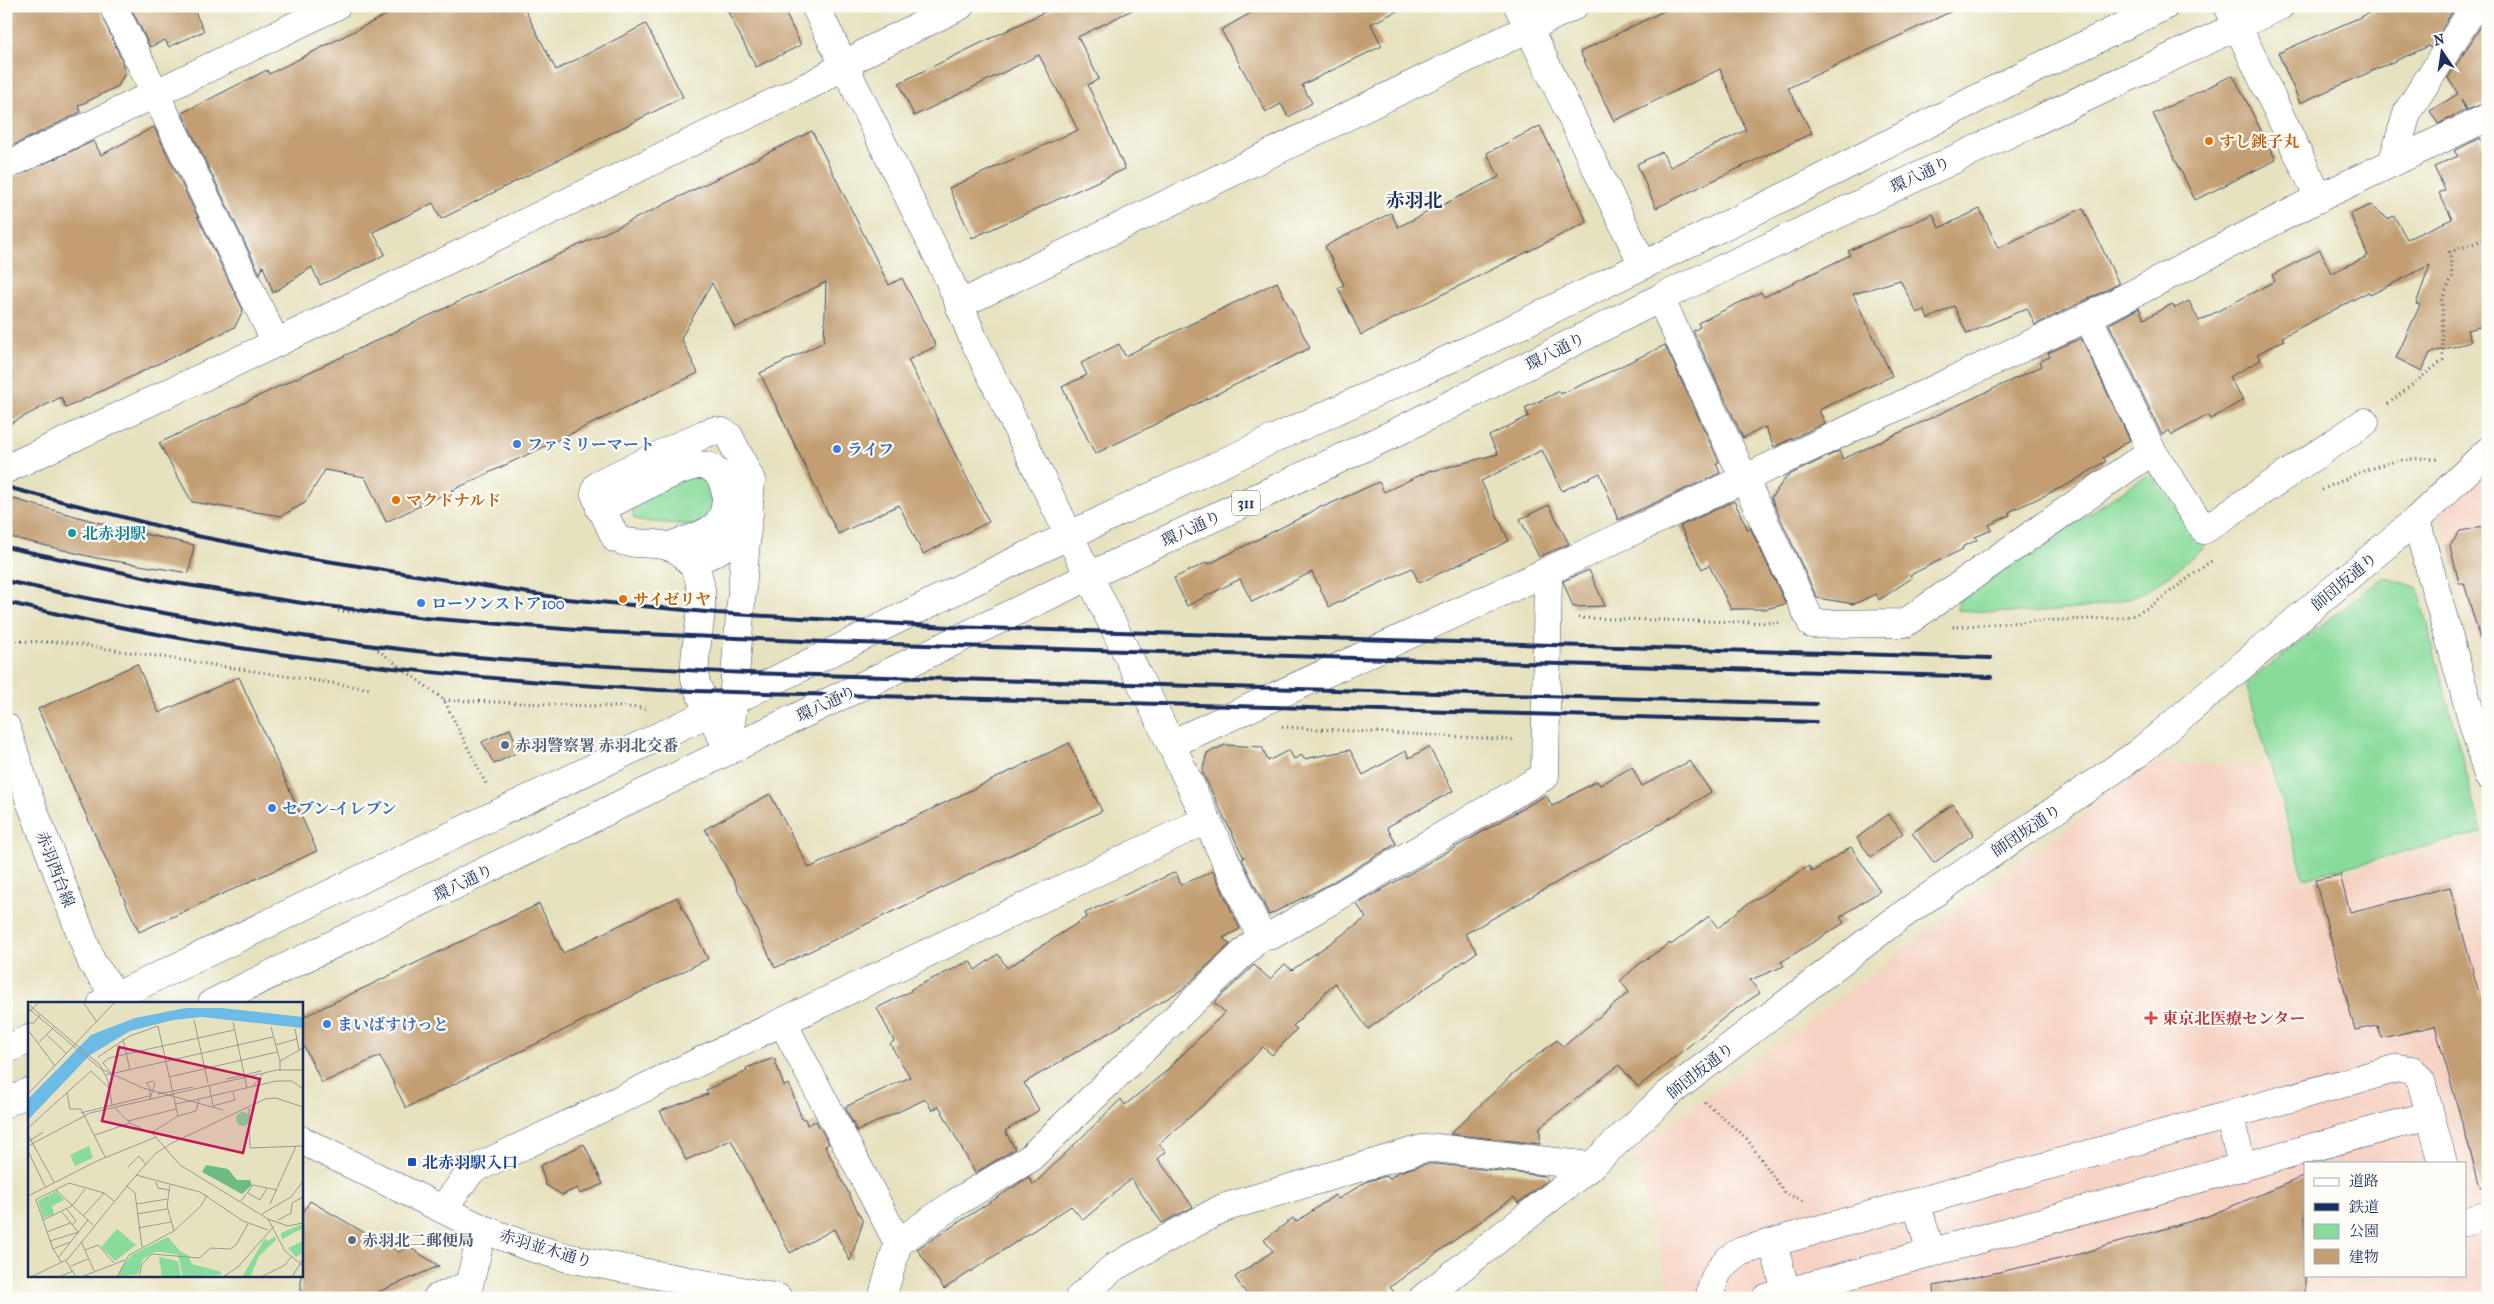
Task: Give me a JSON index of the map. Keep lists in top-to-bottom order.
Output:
{
  "streets": {
    "street": [
      "環八通り",
      "311",
      "師団坂通り",
      "赤羽西台線",
      "赤羽並木通り"
    ]
  },
  "districts": ["赤羽北"],
  "places": {
    "other": [
      "すし銚子丸",
      "ファミリーマート",
      "ライフ",
      "マクドナルド",
      "北赤羽駅",
      "サイゼリヤ",
      "ローソンストア100",
      "赤羽警察署 赤羽北交番",
      "セブン-イレブン",
      "まいばすけっと",
      "赤羽北二郵便局"
    ],
    "health": ["東京北医療センター"],
    "transit": ["北赤羽駅入口"]
  },
  "legend": [
    "道路",
    "鉄道",
    "公園",
    "建物"
  ],
  "north": "top"
}
